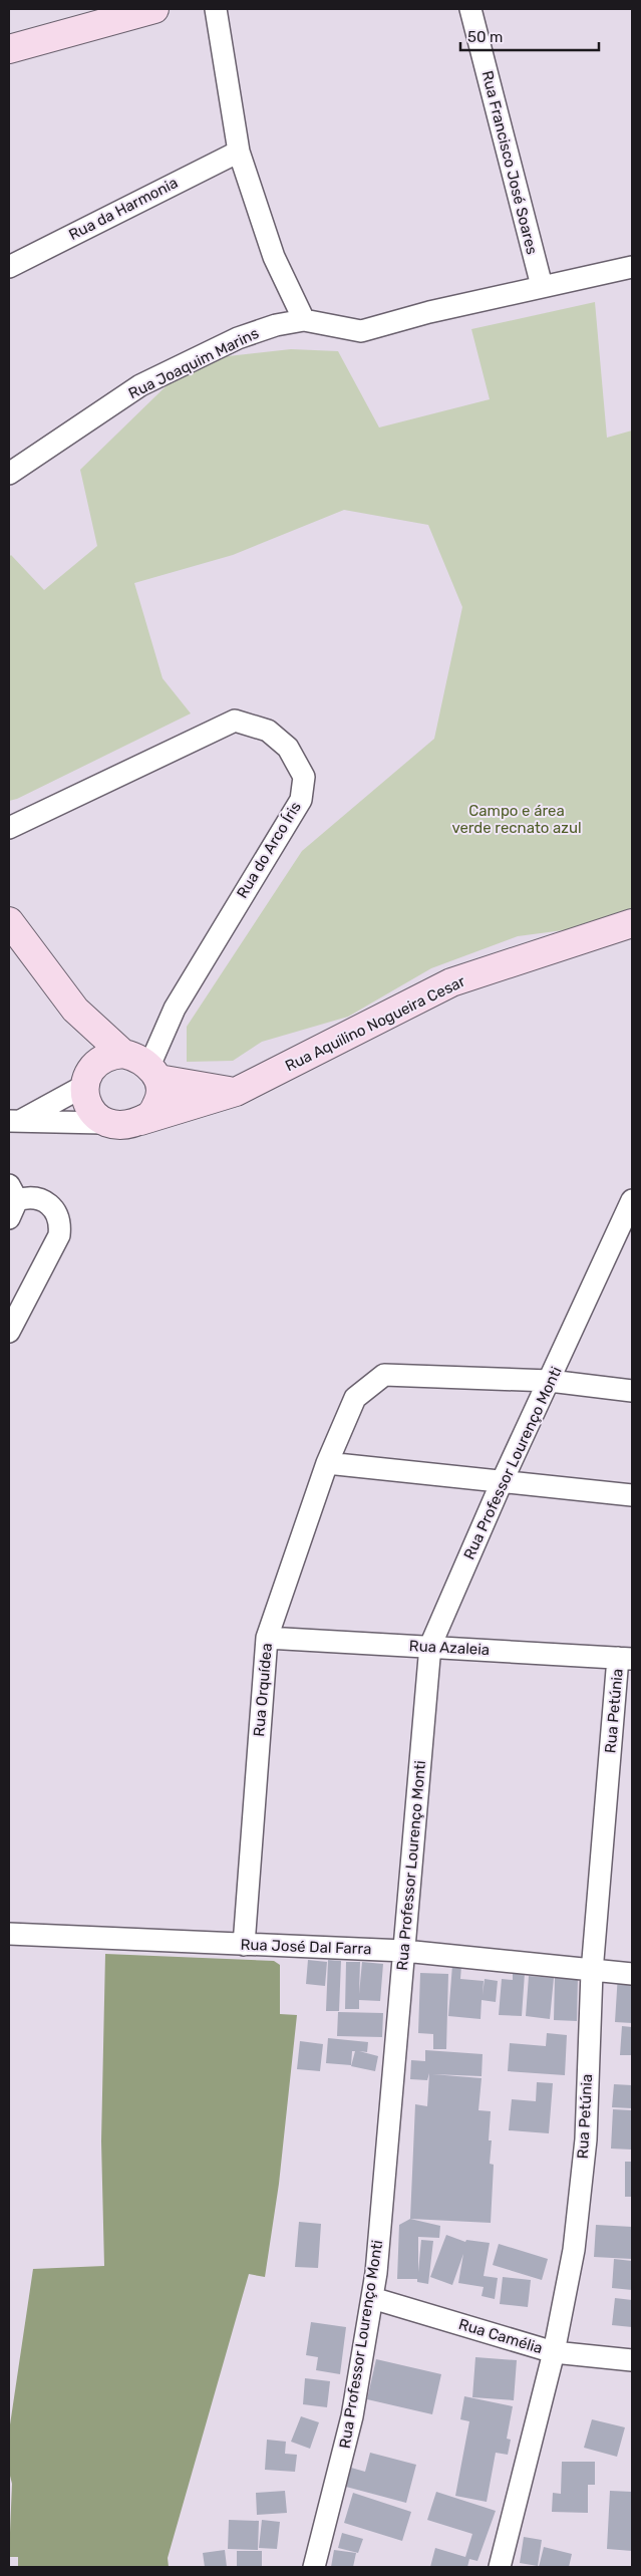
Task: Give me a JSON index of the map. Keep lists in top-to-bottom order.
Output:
{
  "streets": {
    "street": [
      "Rua Francisco José Soares",
      "Rua da Harmonia",
      "Rua Joaquim Marins",
      "Rua do Arco Íris",
      "Rua Aquilino Nogueira Cesar",
      "Rua Professor Lourenço Monti",
      "Rua Azaleia",
      "Rua Orquídea",
      "Rua Petúnia",
      "Rua José Dal Farra",
      "Rua Camélia"
    ]
  },
  "crossings": [
    ["Rua Francisco José Soares", "Rua Joaquim Marins"],
    ["Rua do Arco Íris", "Rua Aquilino Nogueira Cesar"],
    ["Rua Professor Lourenço Monti", "Rua Azaleia"],
    ["Rua Professor Lourenço Monti", "Rua Orquídea"],
    ["Rua Professor Lourenço Monti", "Rua José Dal Farra"],
    ["Rua Professor Lourenço Monti", "Rua Camélia"],
    ["Rua Azaleia", "Rua Orquídea"],
    ["Rua Azaleia", "Rua Petúnia"],
    ["Rua Orquídea", "Rua José Dal Farra"],
    ["Rua Petúnia", "Rua José Dal Farra"],
    ["Rua Petúnia", "Rua Camélia"]
  ],
  "parks": ["Campo e área verde recnato azul"],
  "scale_bar": "50 m"
}
